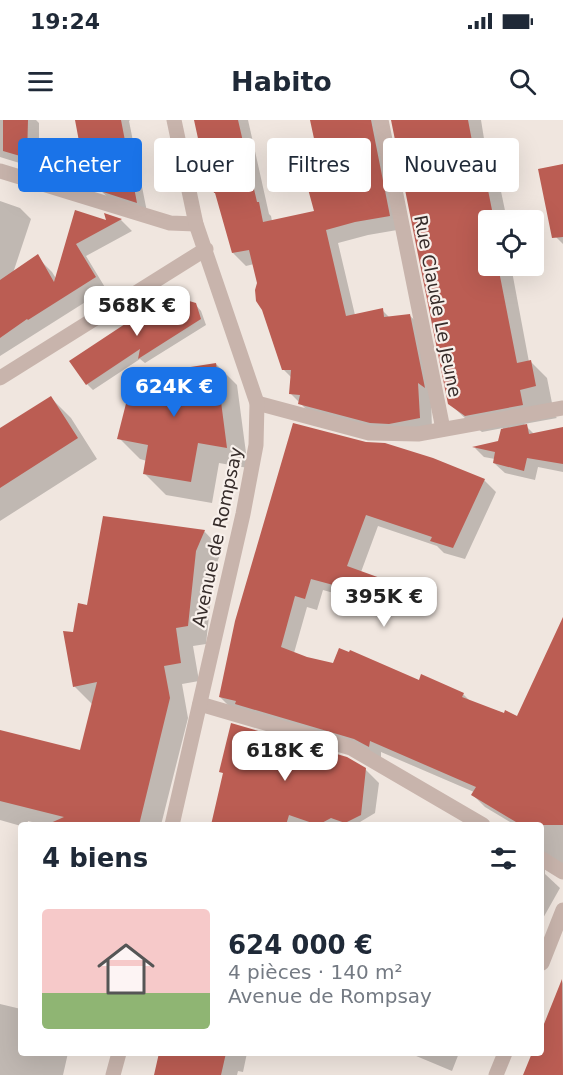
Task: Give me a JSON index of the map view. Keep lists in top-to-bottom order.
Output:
{
  "streets": {
    "street": ["Rue Claude Le Jeune", "Avenue de Rompsay"]
  },
  "page": {
    "status": "19:24",
    "header": "Habito",
    "chip": [
      "Acheter",
      "Louer",
      "Filtres",
      "Nouveau"
    ],
    "price": [
      "568K €",
      "624K €",
      "395K €",
      "618K €"
    ],
    "heading": "4 biens",
    "list": [
      {
        "name": "624 000 €",
        "note": "4 pièces · 140 m² · Avenue de Rompsay"
      }
    ]
  }
}
